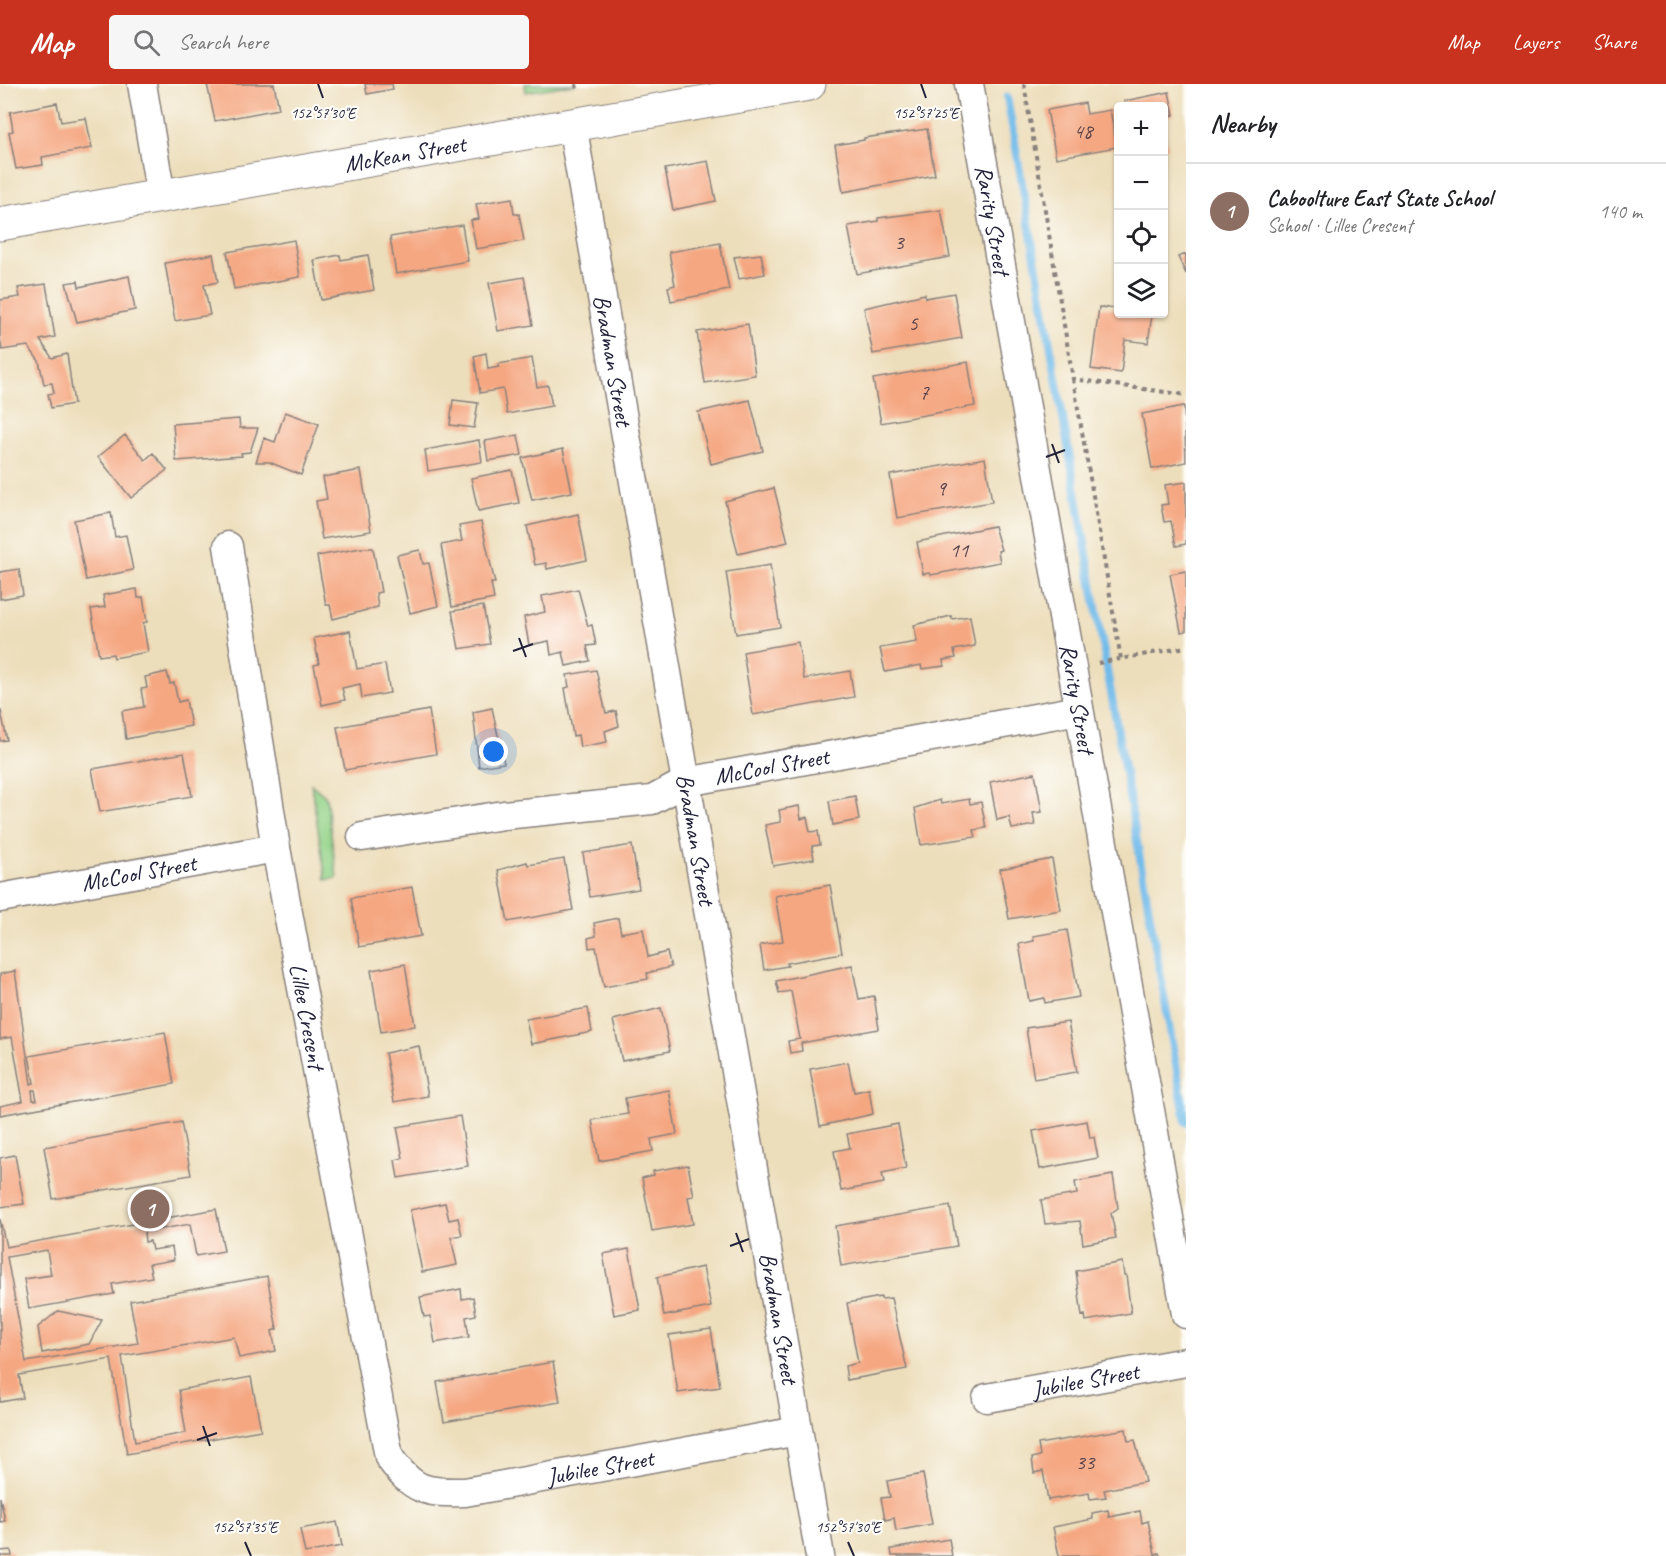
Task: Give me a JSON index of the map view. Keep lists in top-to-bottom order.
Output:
{
  "streets": {
    "main road": ["McKean Street"],
    "street": [
      "Rarity Street",
      "Bradman Street",
      "McCool Street",
      "Lillee Cresent",
      "Jubilee Street"
    ]
  },
  "crossings": [
    ["McKean Street", "Bradman Street"],
    ["Rarity Street", "McCool Street"],
    ["Bradman Street", "McCool Street"],
    ["Bradman Street", "Jubilee Street"],
    ["McCool Street", "Lillee Cresent"],
    ["Lillee Cresent", "Jubilee Street"]
  ],
  "house_numbers": [
    "48",
    "3",
    "5",
    "7",
    "9",
    "11",
    "33"
  ],
  "page": {
    "header": "Map",
    "search": "Search here",
    "nav": ["Map", "Layers", "Share"],
    "heading": "Nearby",
    "map_buttons": ["+", "−"],
    "list": [
      {
        "mark": "1",
        "name": "Caboolture East State School",
        "note": "School · Lillee Cresent",
        "value": "140 m"
      }
    ],
    "pins": "1"
  },
  "coordinates": ["152°57'30\"E", "152°57'25\"E", "152°57'35\"E"]
}
